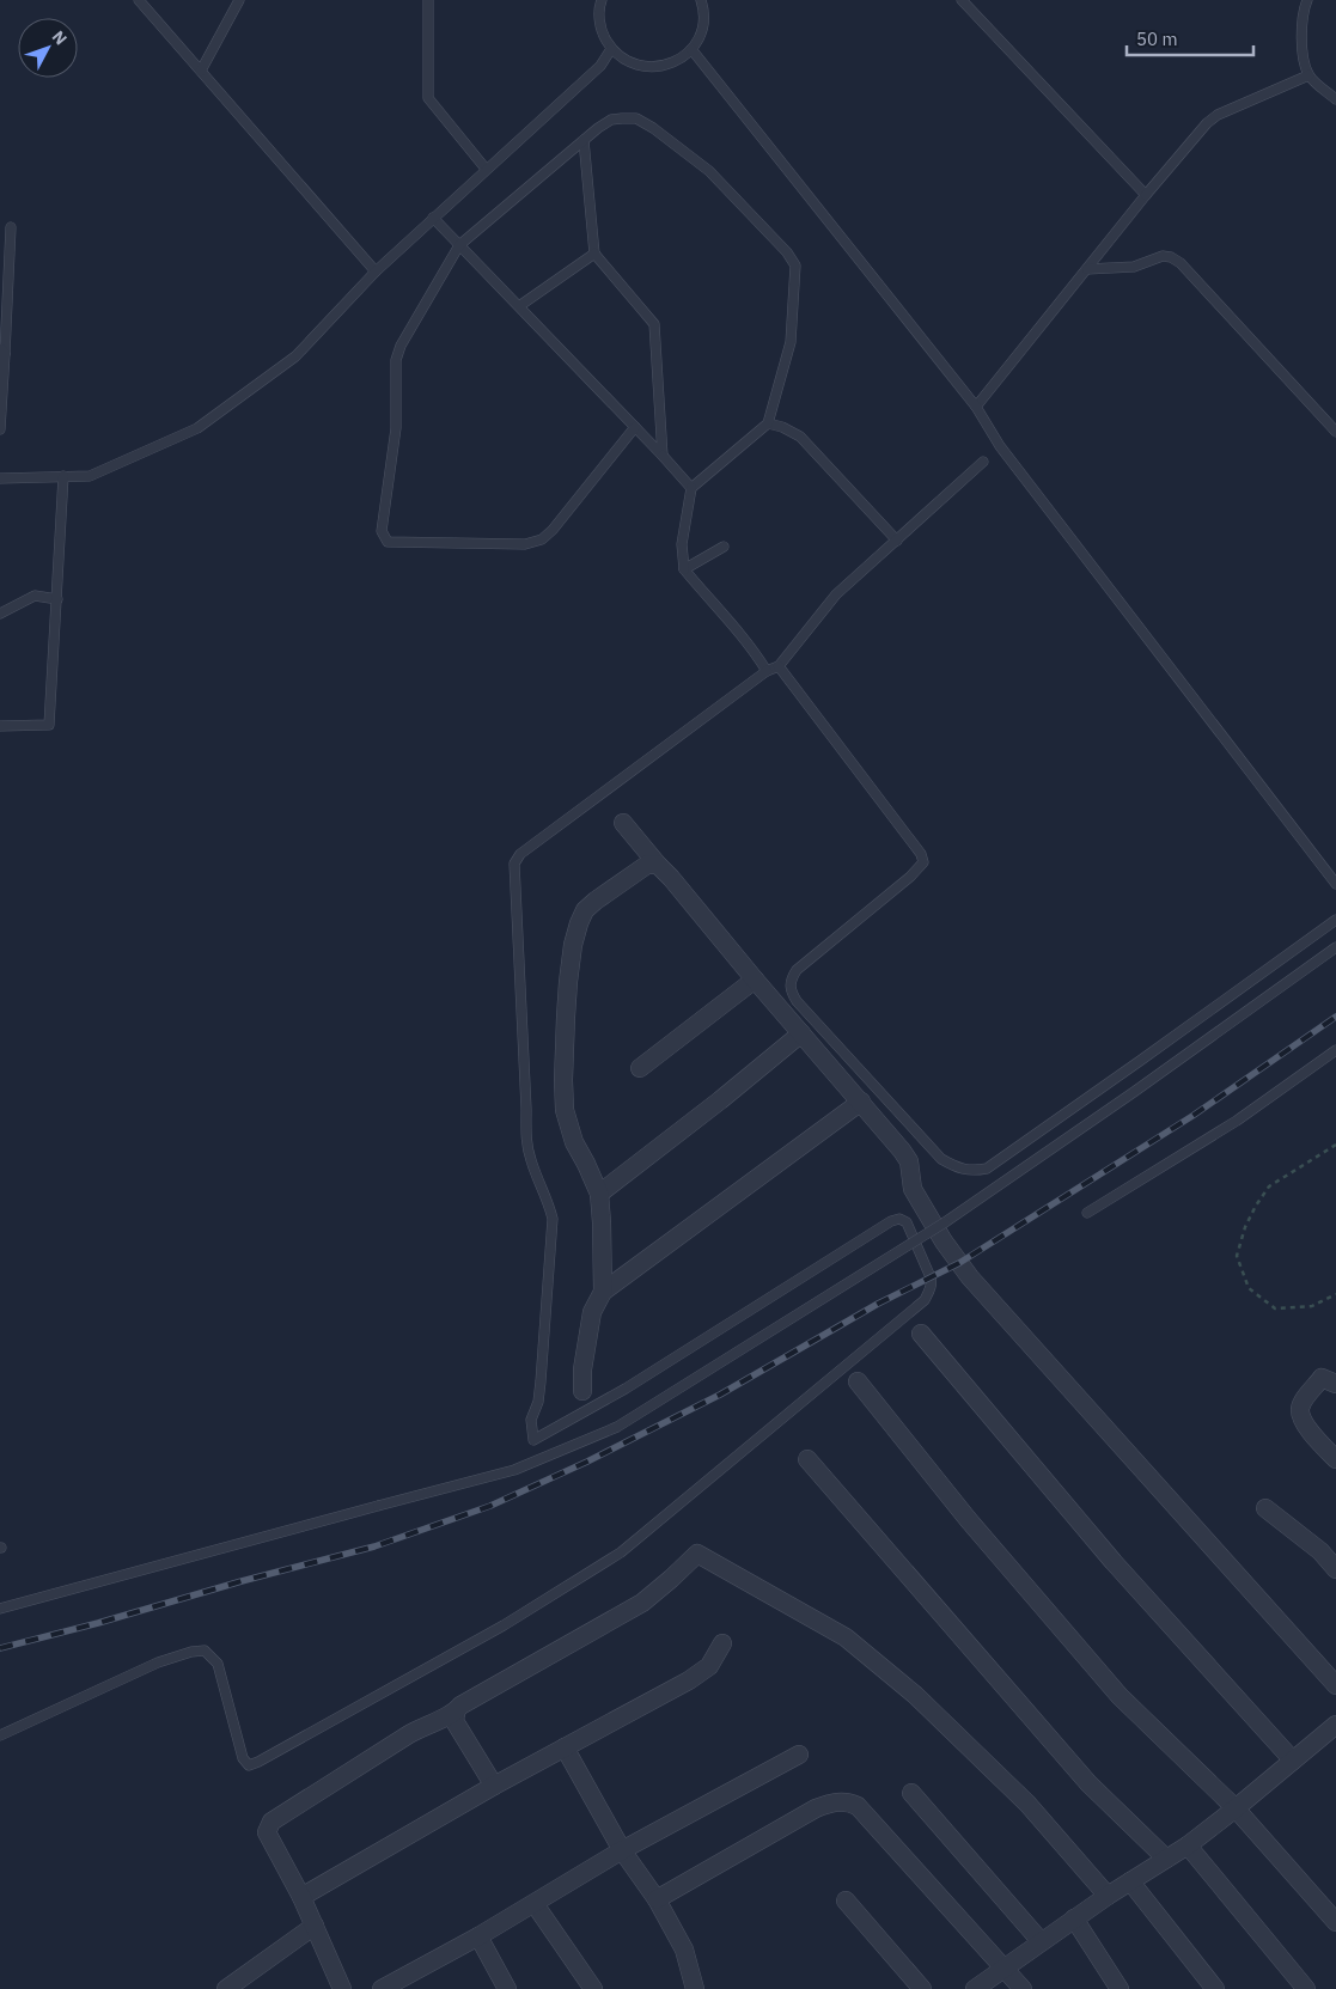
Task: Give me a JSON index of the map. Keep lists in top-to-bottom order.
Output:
{
  "scale_bar": "50 m",
  "north": "top right"
}
